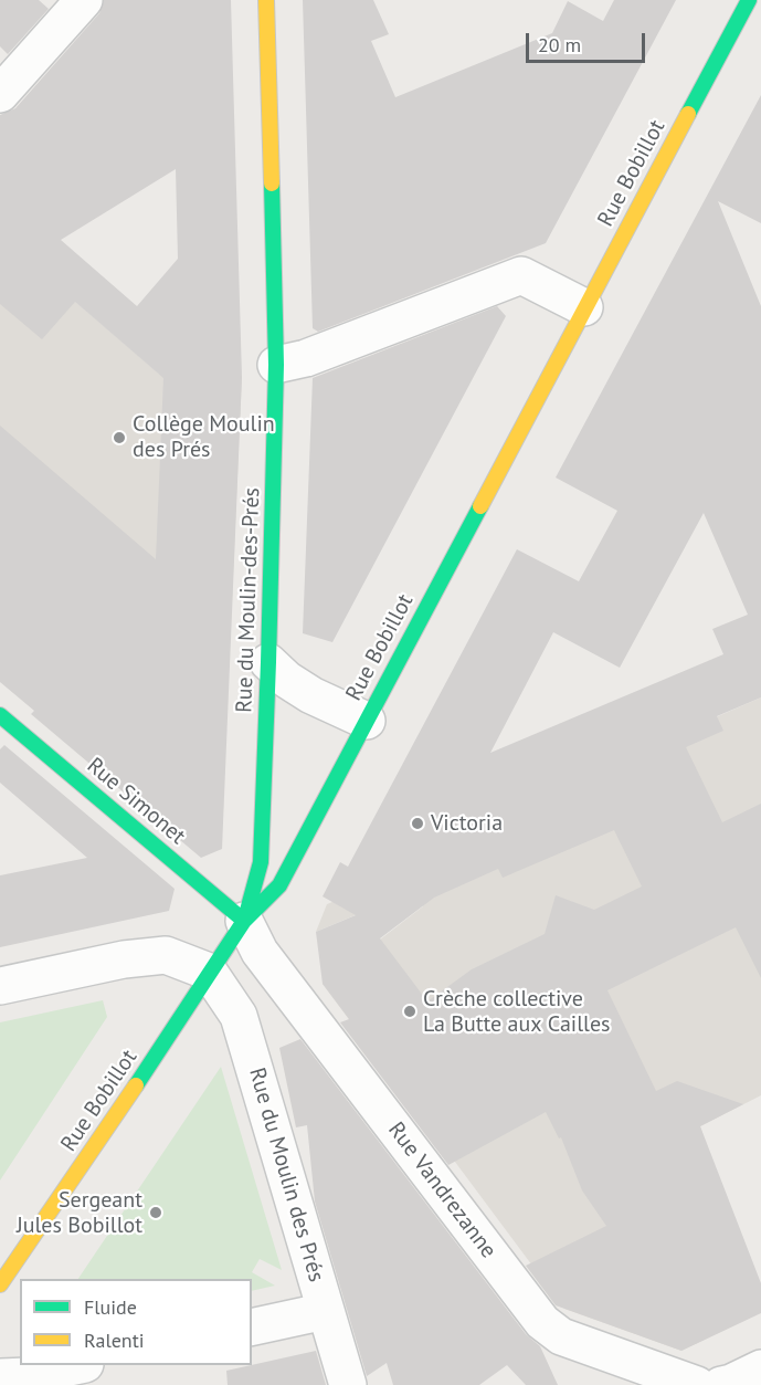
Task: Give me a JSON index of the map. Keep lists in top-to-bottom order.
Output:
{
  "streets": {
    "street": [
      "Rue Bobillot",
      "Rue du Moulin-des-Prés",
      "Rue Simonet",
      "Rue du Moulin des Prés",
      "Rue Vandrezanne"
    ]
  },
  "crossings": [
    ["Rue Bobillot", "Rue du Moulin-des-Prés"],
    ["Rue Bobillot", "Rue Simonet"],
    ["Rue Bobillot", "Rue du Moulin des Prés"],
    ["Rue Bobillot", "Rue Vandrezanne"],
    ["Rue du Moulin-des-Prés", "Rue Simonet"],
    ["Rue du Moulin-des-Prés", "Rue Vandrezanne"],
    ["Rue Simonet", "Rue Vandrezanne"]
  ],
  "places": [
    "Collège Moulin des Prés",
    "Victoria",
    "Crèche collective La Butte aux Cailles",
    "Sergeant Jules Bobillot"
  ],
  "legend": ["Fluide", "Ralenti"],
  "scale_bar": "20 m"
}
